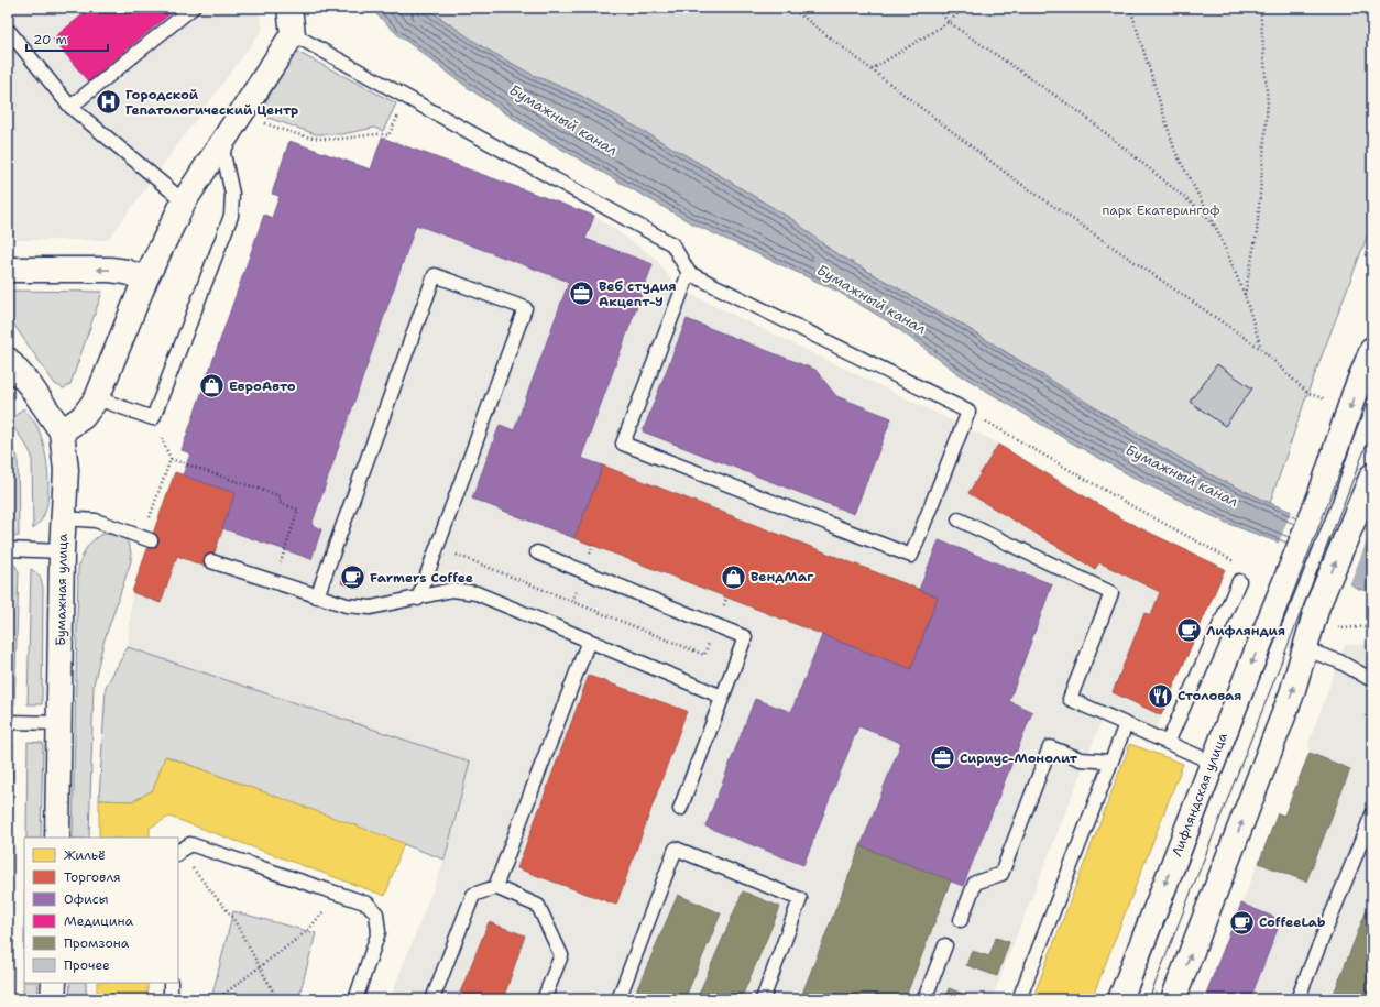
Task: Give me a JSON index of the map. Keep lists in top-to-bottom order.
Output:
{
  "streets": {
    "street": ["Бумажная улица", "Лифляндская улица"]
  },
  "water": ["Бумажный канал"],
  "parks": ["парк Екатерингоф"],
  "places": {
    "hospital": ["Городской Гепатологический Центр"],
    "office": ["Веб студия Акцепт-У", "Сириус-Монолит"],
    "shop": ["ЕвроАвто", "ВендМаг"],
    "cafe": ["Farmers Coffee", "Лифляндия", "CoffeeLab"],
    "restaurant": ["Столовая"]
  },
  "legend": [
    "Жильё",
    "Торговля",
    "Офисы",
    "Медицина",
    "Промзона",
    "Прочее"
  ],
  "scale_bar": "20 m"
}
